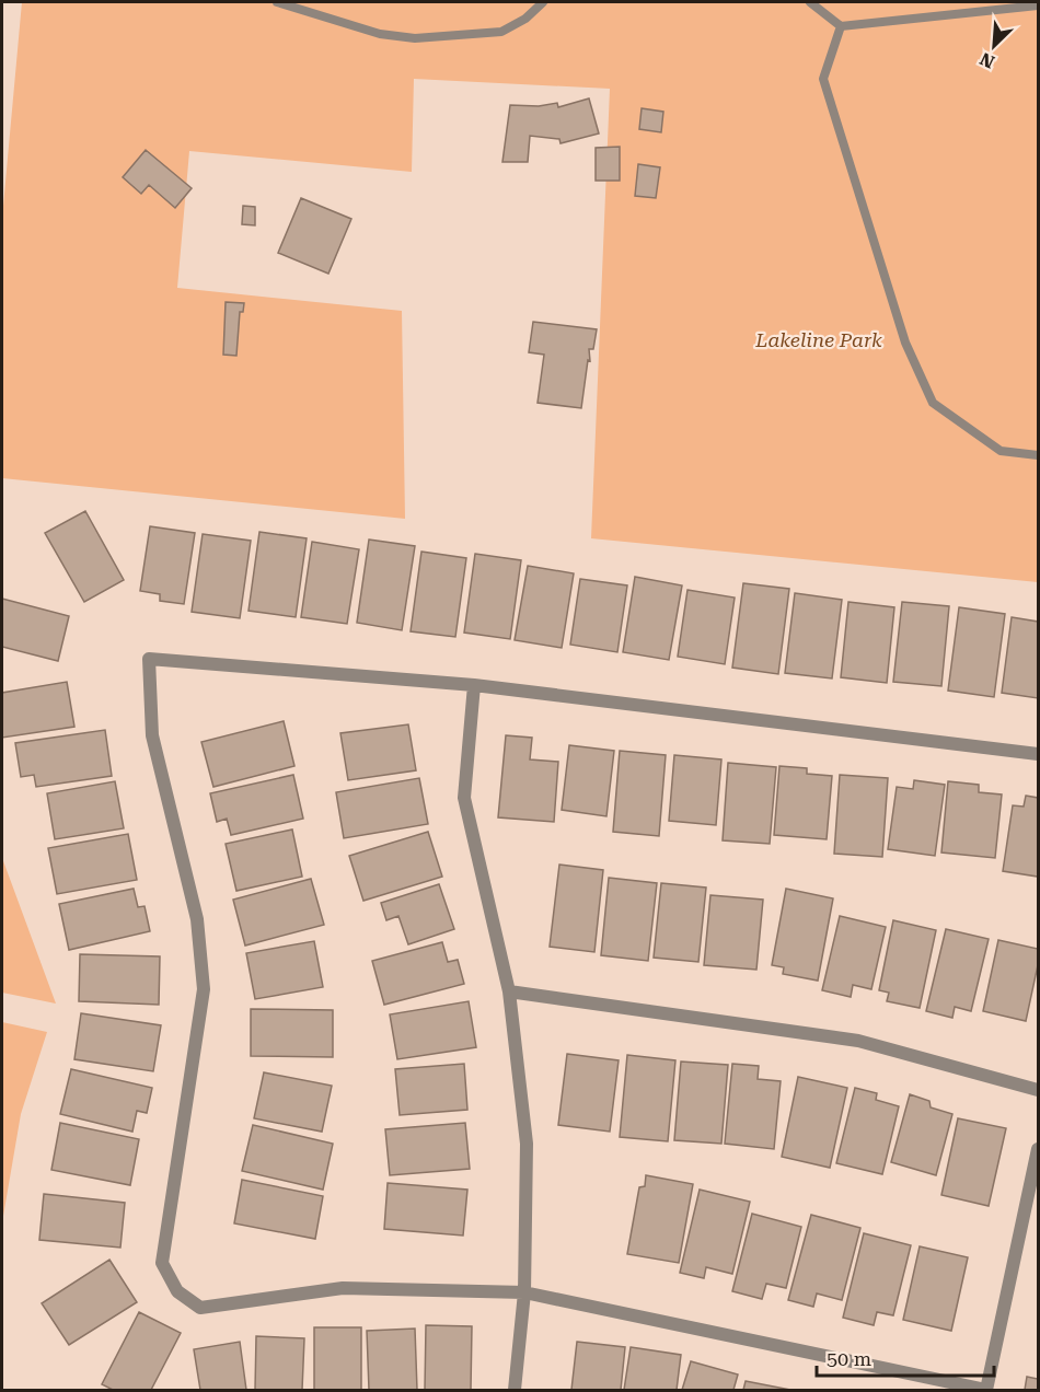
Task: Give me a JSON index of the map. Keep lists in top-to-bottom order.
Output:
{
  "parks": ["Lakeline Park"],
  "scale_bar": "50 m",
  "north": "bottom left"
}
